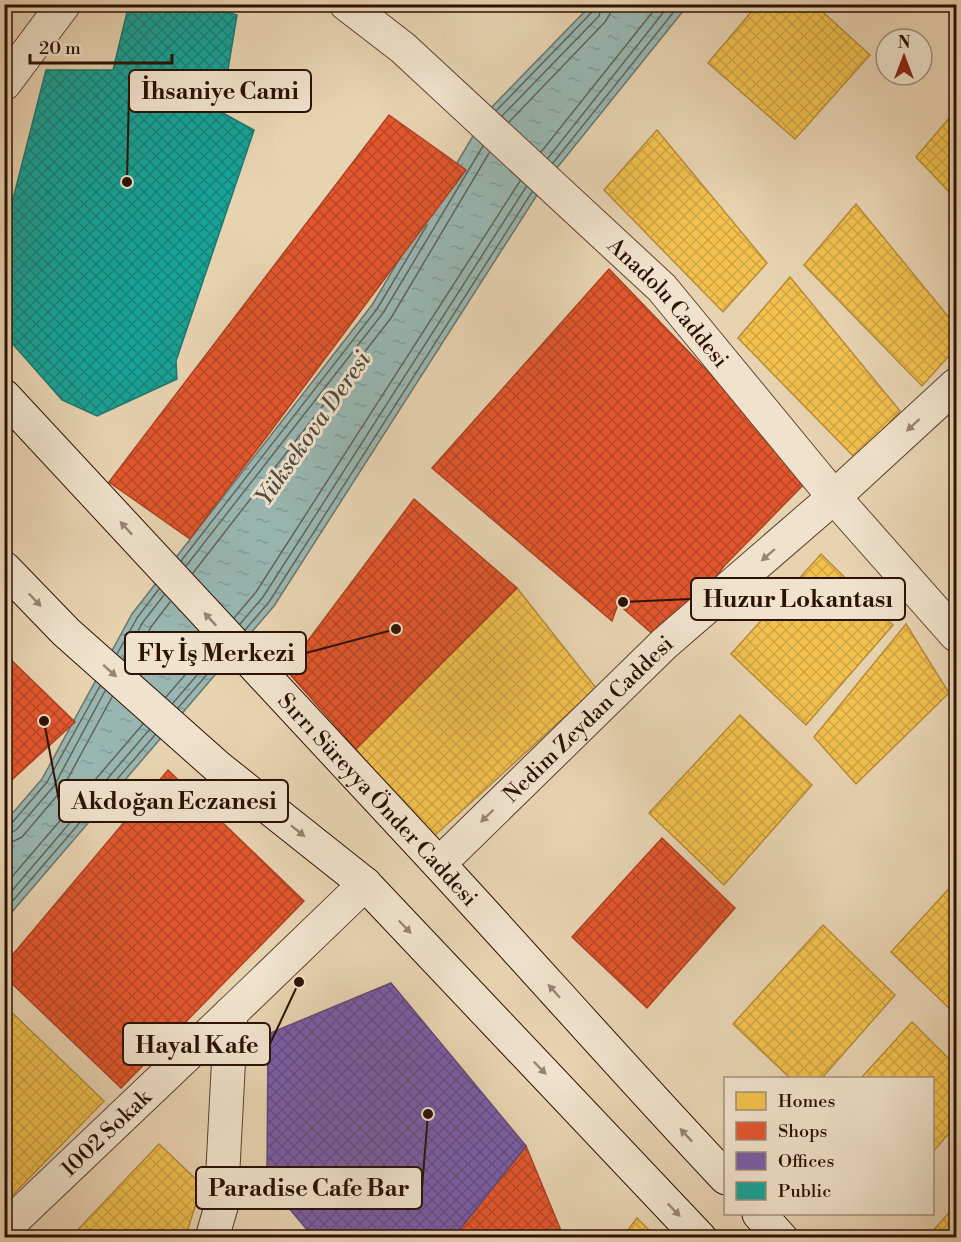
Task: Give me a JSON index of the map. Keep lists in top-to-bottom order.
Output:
{
  "streets": {
    "street": [
      "Anadolu Caddesi",
      "Nedim Zeydan Caddesi",
      "Sırrı Süreyya Önder Caddesi",
      "1002 Sokak"
    ]
  },
  "crossings": [
    ["Anadolu Caddesi", "Nedim Zeydan Caddesi"],
    ["Nedim Zeydan Caddesi", "Sırrı Süreyya Önder Caddesi"]
  ],
  "one_way": ["Nedim Zeydan Caddesi"],
  "water": ["Yüksekova Deresi"],
  "places": [
    "İhsaniye Cami",
    "Huzur Lokantası",
    "Fly İş Merkezi",
    "Akdoğan Eczanesi",
    "Hayal Kafe",
    "Paradise Cafe Bar"
  ],
  "legend": [
    "Homes",
    "Shops",
    "Offices",
    "Public"
  ],
  "scale_bar": "20 m",
  "north": "top"
}
